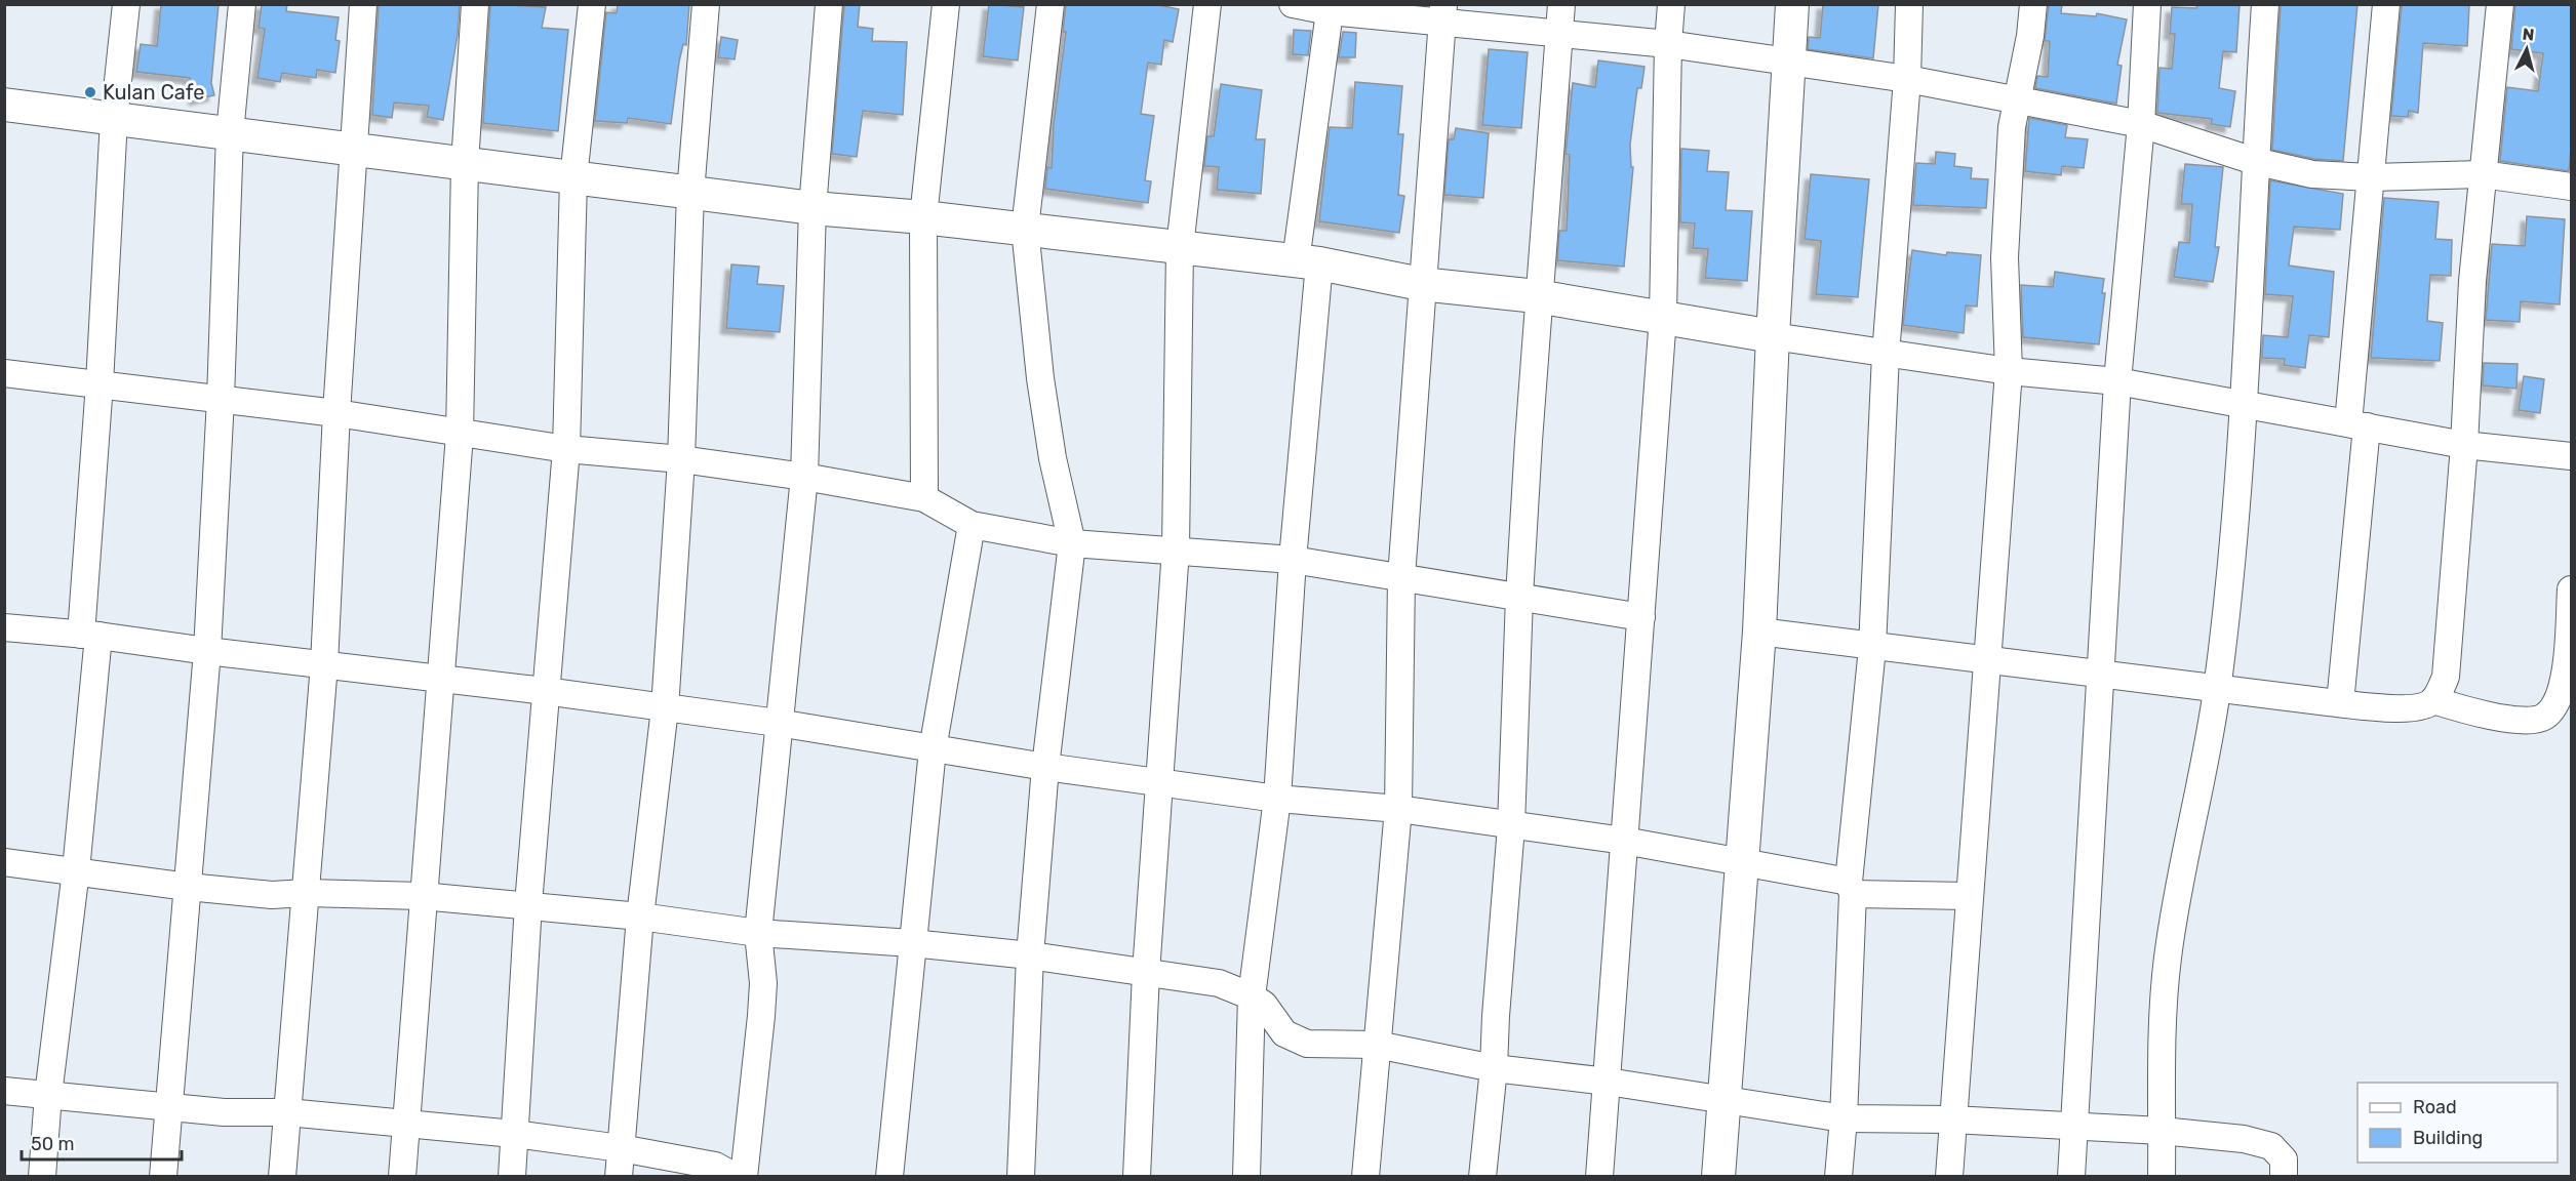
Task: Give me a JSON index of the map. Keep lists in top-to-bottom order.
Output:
{
  "places": ["Kulan Cafe"],
  "legend": ["Road", "Building"],
  "scale_bar": "50 m",
  "north": "top"
}
